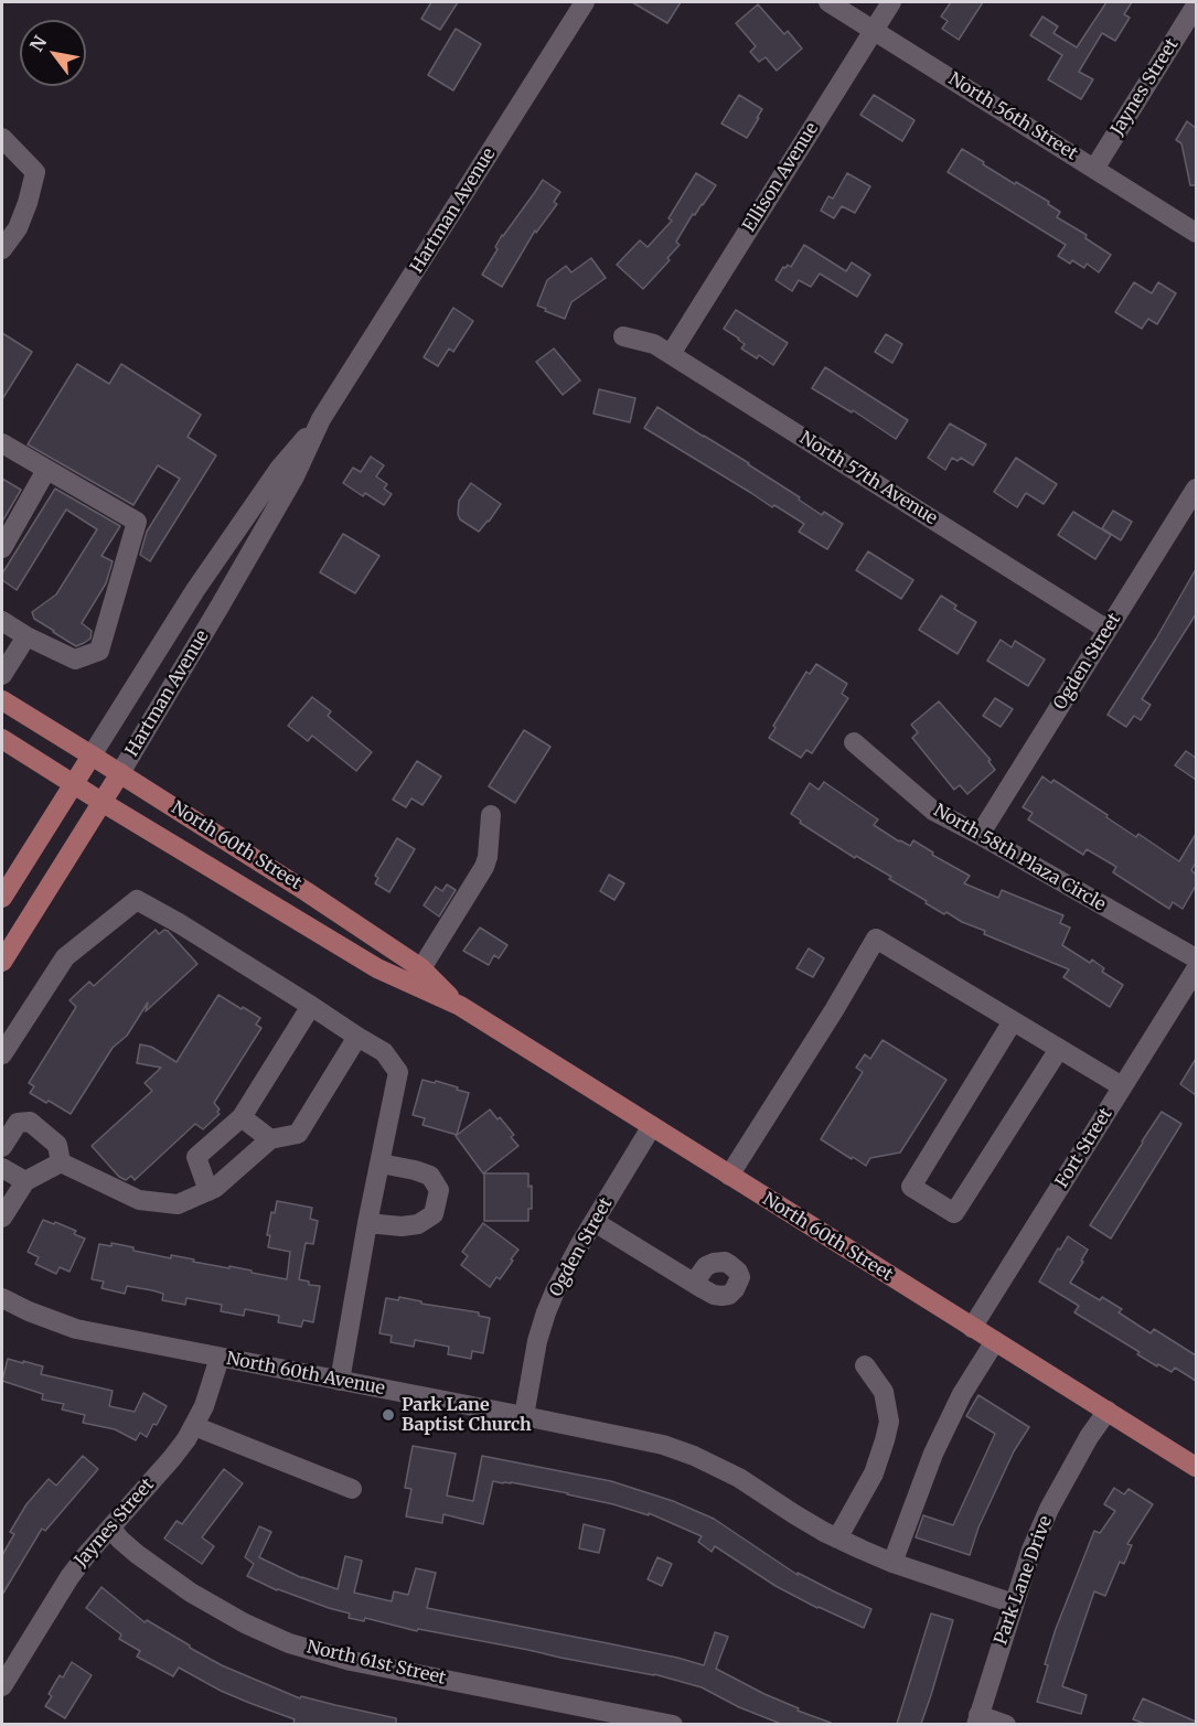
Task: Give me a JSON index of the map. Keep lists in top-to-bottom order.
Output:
{
  "streets": {
    "main road": ["Hartman Avenue", "North 60th Street"],
    "street": [
      "Jaynes Street",
      "North 56th Street",
      "Ellison Avenue",
      "North 57th Avenue",
      "Ogden Street",
      "North 58th Plaza Circle",
      "Fort Street",
      "North 60th Avenue",
      "Park Lane Drive",
      "North 61st Street"
    ]
  },
  "crossings": [
    ["Jaynes Street", "North 56th Street"],
    ["Jaynes Street", "North 60th Avenue"],
    ["Jaynes Street", "North 61st Street"],
    ["North 56th Street", "Ellison Avenue"],
    ["Ellison Avenue", "North 57th Avenue"],
    ["Hartman Avenue", "North 60th Street"],
    ["North 57th Avenue", "Ogden Street"],
    ["Ogden Street", "North 60th Street"],
    ["Ogden Street", "North 58th Plaza Circle"],
    ["Ogden Street", "North 60th Avenue"],
    ["North 60th Street", "Fort Street"],
    ["North 60th Street", "Park Lane Drive"],
    ["North 60th Avenue", "Park Lane Drive"]
  ],
  "places": ["Park Lane Baptist Church"],
  "north": "top left"
}
